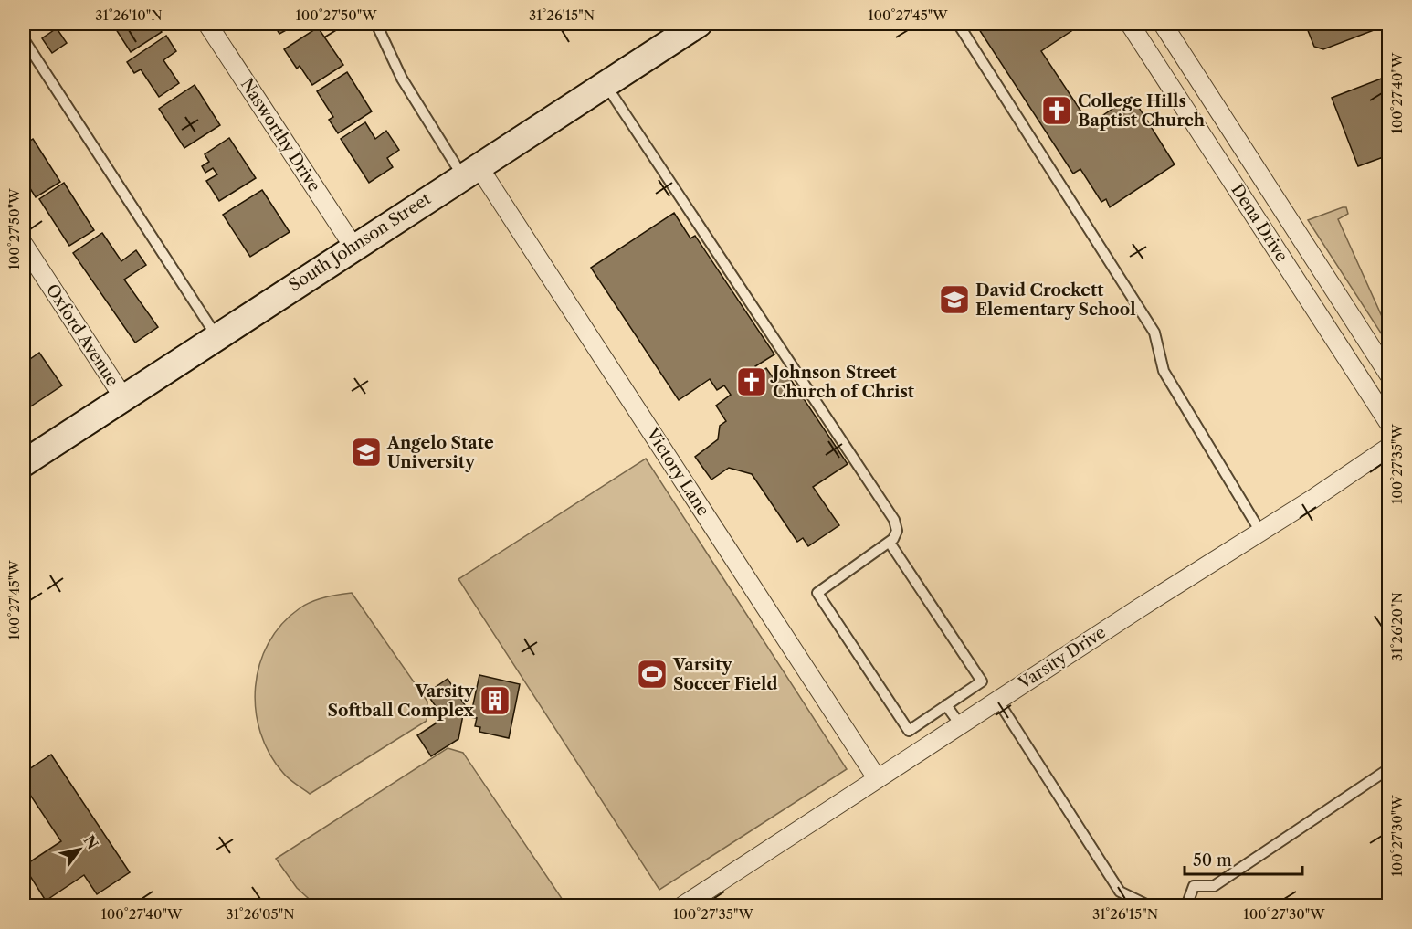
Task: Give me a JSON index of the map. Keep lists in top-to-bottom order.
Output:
{
  "streets": {
    "main road": ["South Johnson Street"],
    "street": [
      "Nasworthy Drive",
      "Dena Drive",
      "Oxford Avenue",
      "Victory Lane",
      "Varsity Drive"
    ]
  },
  "crossings": [
    ["Nasworthy Drive", "South Johnson Street"],
    ["South Johnson Street", "Oxford Avenue"],
    ["South Johnson Street", "Victory Lane"],
    ["Victory Lane", "Varsity Drive"]
  ],
  "places": {
    "church": ["College Hills Baptist Church", "Johnson Street Church of Christ"],
    "school or university": ["David Crockett Elementary School", "Angelo State University"],
    "sports": ["Varsity Soccer Field"],
    "building": ["Varsity Softball Complex"]
  },
  "scale_bar": "50 m",
  "north": "top right",
  "coordinates": [
    "31°26'10\"N",
    "100°27'50\"W",
    "31°26'15\"N",
    "100°27'45\"W",
    "100°27'40\"W",
    "100°27'35\"W",
    "31°26'20\"N",
    "100°27'30\"W",
    "31°26'05\"N"
  ]
}
